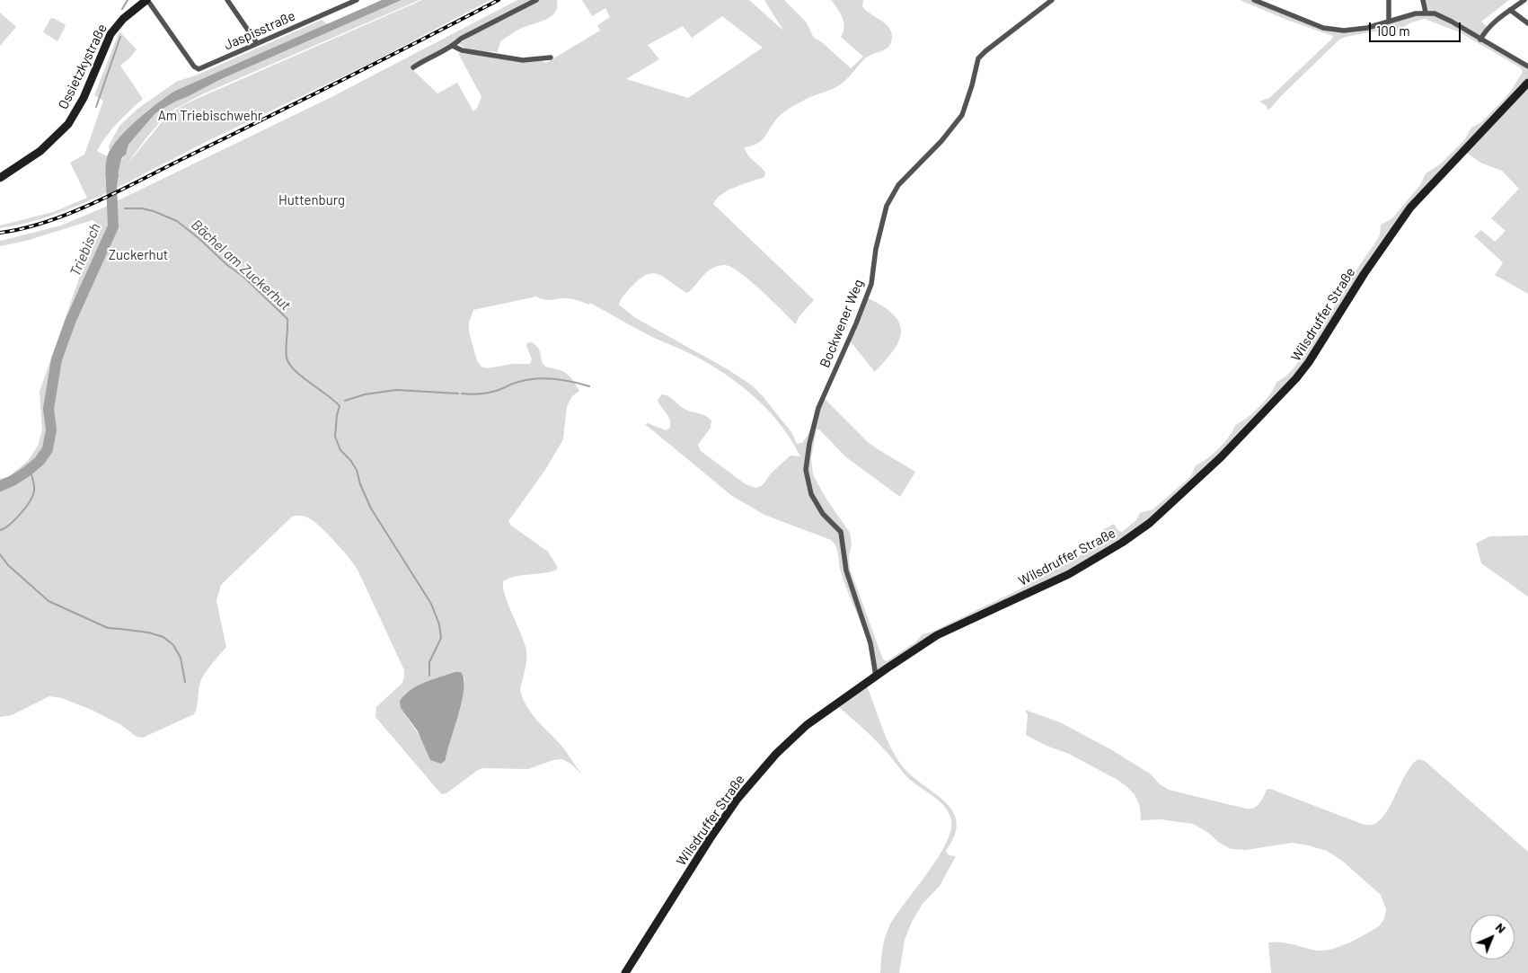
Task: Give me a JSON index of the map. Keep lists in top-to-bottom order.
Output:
{
  "streets": {
    "main road": ["Ossietzkystraße", "Wilsdruffer Straße"],
    "street": ["Jaspisstraße", "Bockwener Weg"]
  },
  "crossings": [
    ["Jaspisstraße", "Ossietzkystraße"],
    ["Wilsdruffer Straße", "Bockwener Weg"]
  ],
  "water": ["Triebisch", "Bächel am Zuckerhut"],
  "parks": ["Am Triebischwehr", "Huttenburg", "Zuckerhut"],
  "scale_bar": "100 m",
  "north": "top right"
}
